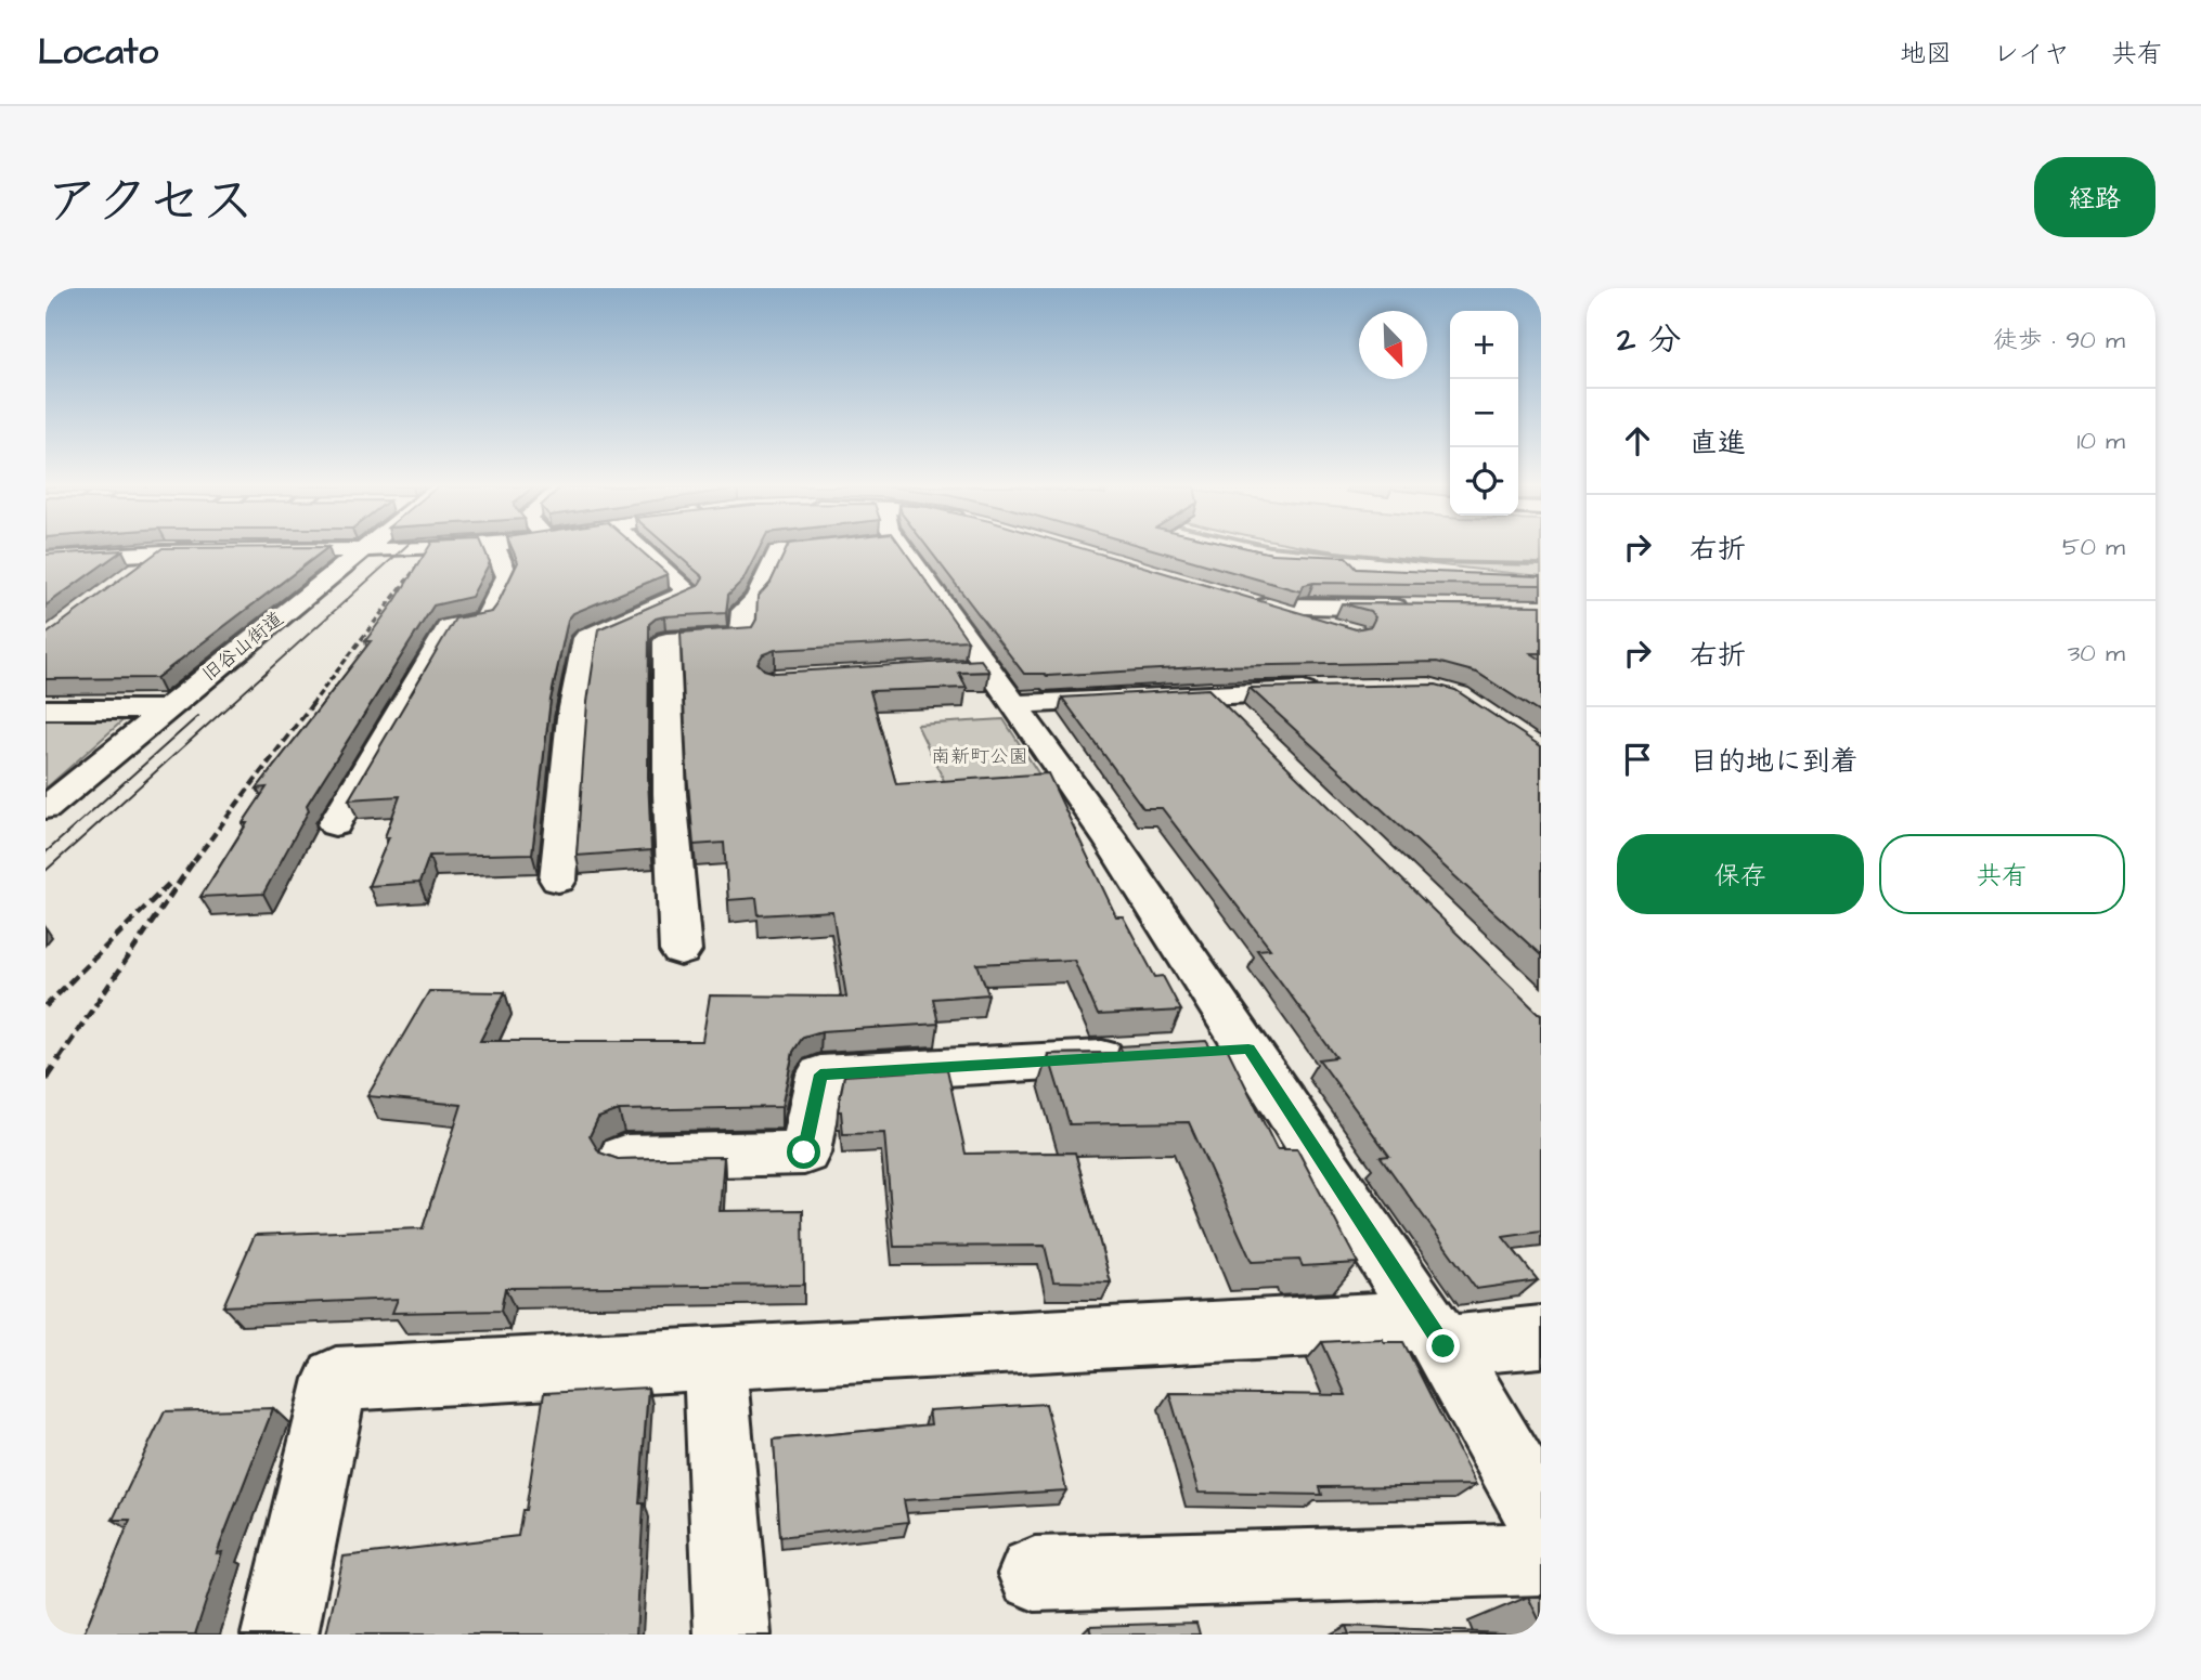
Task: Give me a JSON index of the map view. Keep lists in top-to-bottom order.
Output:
{
  "streets": {
    "street": ["旧谷山街道"]
  },
  "parks": ["南新町公園"],
  "north": "bottom right",
  "page": {
    "header": "Locato",
    "nav": ["地図", "レイヤ", "共有"],
    "title": "アクセス",
    "buttons": [
      "経路",
      ["保存", "共有"]
    ],
    "heading": ["2 分", "徒歩 · 90 m"],
    "map_buttons": ["+", "−"],
    "list": [
      ["直進", "10 m"],
      ["右折", "50 m"],
      ["右折", "30 m"],
      "目的地に到着"
    ]
  }
}
